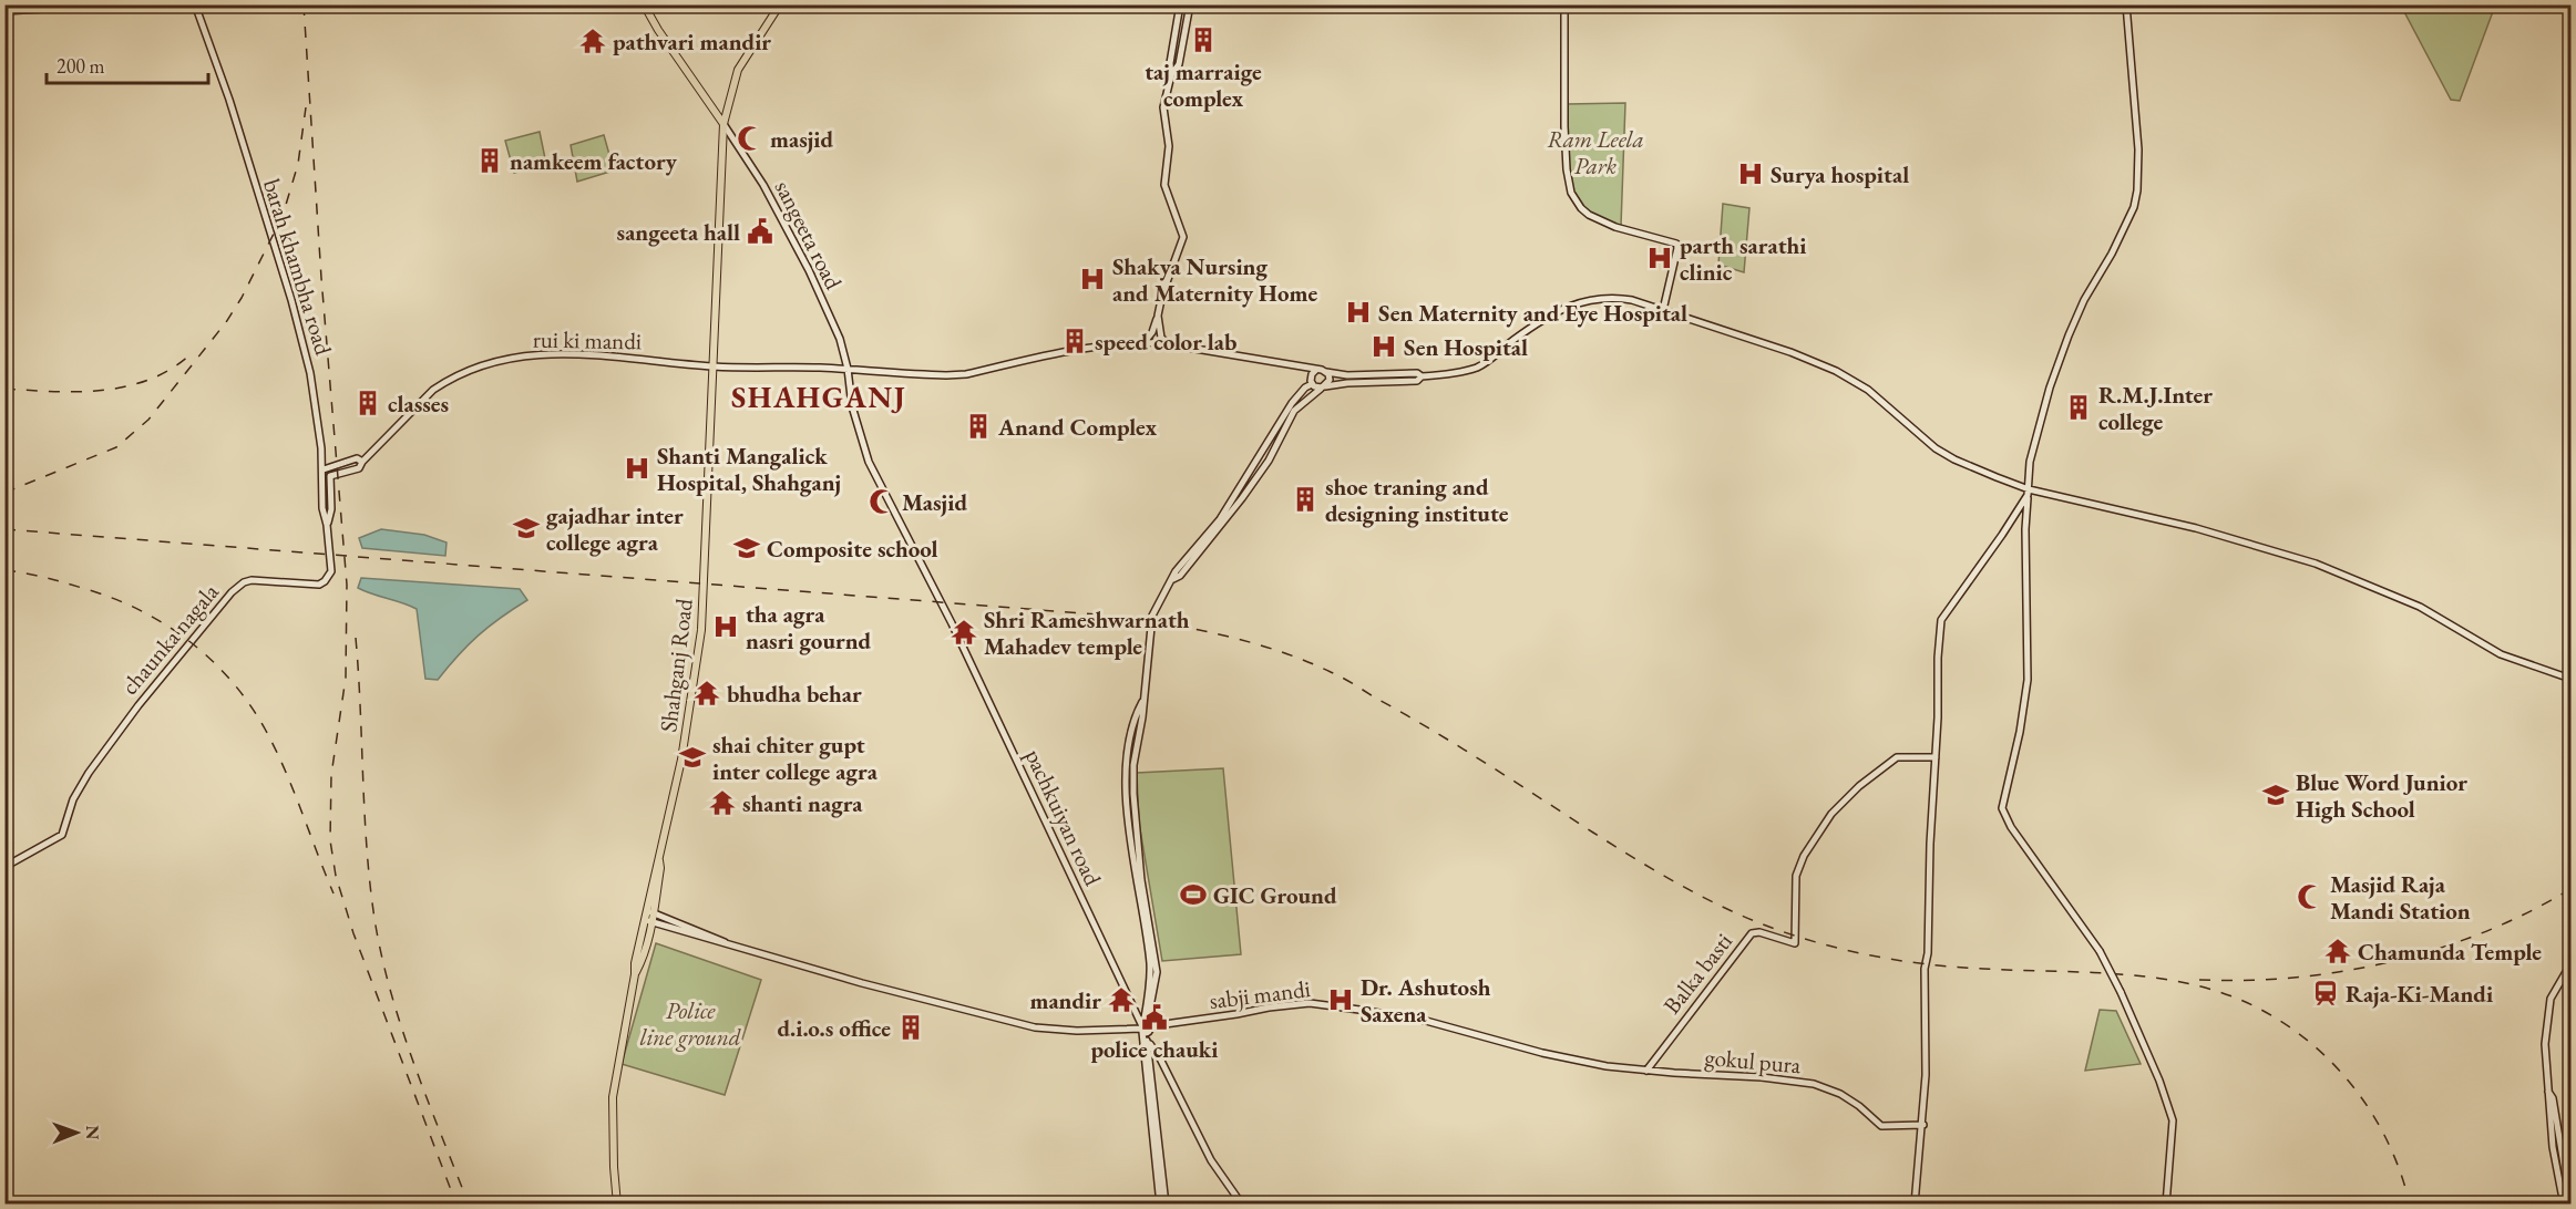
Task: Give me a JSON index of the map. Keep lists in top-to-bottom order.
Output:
{
  "streets": {
    "main road": [
      "sangeeta road",
      "barah khambha road",
      "rui ki mandi",
      "chaunka nagala",
      "Shahganj Road",
      "pachkuiyan road",
      "Balka basti",
      "sabji mandi",
      "gokul pura"
    ]
  },
  "crossings": [
    ["sangeeta road", "rui ki mandi"],
    ["sangeeta road", "Shahganj Road"],
    ["sangeeta road", "pachkuiyan road"],
    ["barah khambha road", "chaunka nagala"],
    ["rui ki mandi", "Shahganj Road"],
    ["pachkuiyan road", "sabji mandi"],
    ["Balka basti", "sabji mandi"],
    ["Balka basti", "gokul pura"],
    ["sabji mandi", "gokul pura"]
  ],
  "districts": ["SHAHGANJ"],
  "parks": ["Ram Leela Park", "Police line ground"],
  "places": {
    "building": [
      "taj marraige complex",
      "namkeem factory",
      "speed color lab",
      "classes",
      "R.M.J.Inter college",
      "Anand Complex",
      "shoe traning and designing institute",
      "d.i.o.s office"
    ],
    "temple": [
      "pathvari mandir",
      "Shri Rameshwarnath Mahadev temple",
      "bhudha behar",
      "shanti nagra",
      "Chamunda Temple",
      "mandir"
    ],
    "mosque": ["masjid", "Masjid", "Masjid Raja Mandi Station"],
    "hospital": [
      "Surya hospital",
      "parth sarathi clinic",
      "Shakya Nursing and Maternity Home",
      "Sen Maternity and Eye Hospital",
      "Sen Hospital",
      "Shanti Mangalick Hospital, Shahganj",
      "tha agra nasri gournd",
      "Dr. Ashutosh Saxena"
    ],
    "public building": ["sangeeta hall", "police chauki"],
    "school or university": [
      "gajadhar inter college agra",
      "Composite school",
      "shai chiter gupt inter college agra",
      "Blue Word Junior High School"
    ],
    "sports": ["GIC Ground"],
    "station": ["Raja-Ki-Mandi"]
  },
  "scale_bar": "200 m",
  "north": "right"
}
